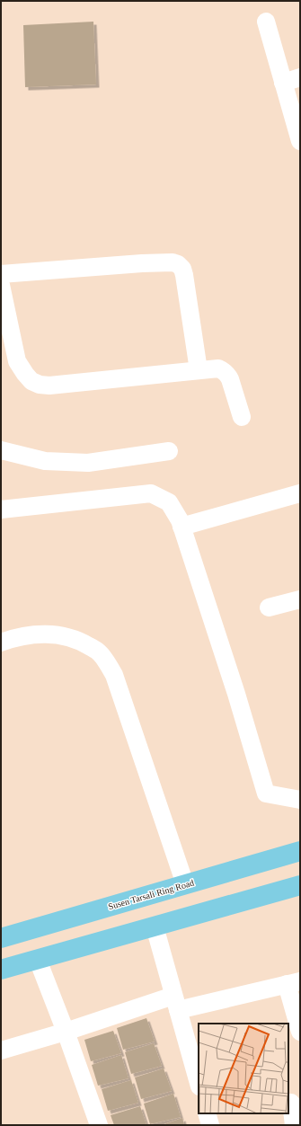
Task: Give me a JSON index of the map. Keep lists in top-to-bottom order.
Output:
{
  "streets": {
    "main road": ["Susen Tarsali Ring Road"]
  }
}
